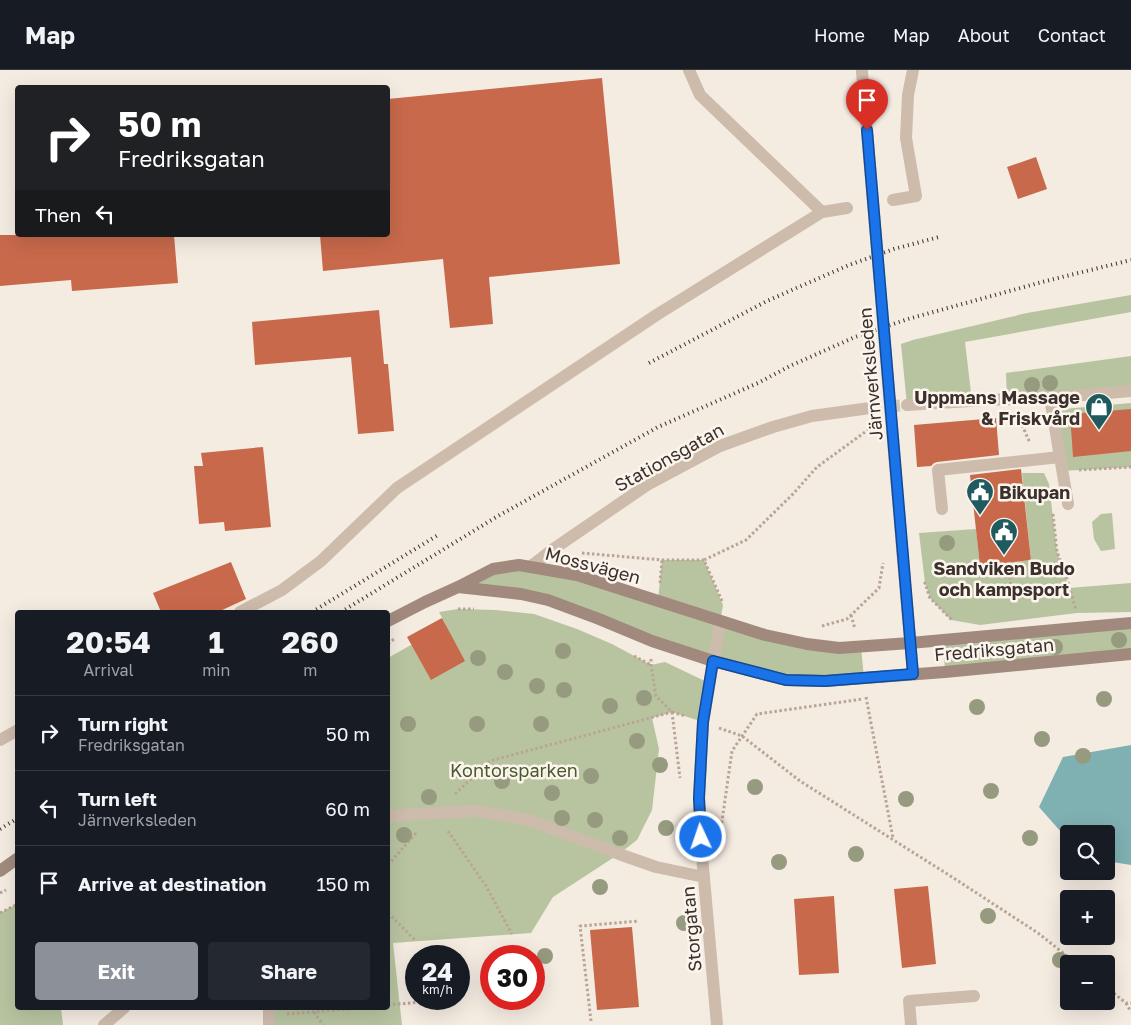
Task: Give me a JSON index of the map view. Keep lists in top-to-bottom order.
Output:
{
  "streets": {
    "street": [
      "Järnverksleden",
      "Stationsgatan",
      "Mossvägen",
      "Fredriksgatan",
      "Storgatan"
    ]
  },
  "crossings": [
    ["Järnverksleden", "Fredriksgatan"],
    ["Stationsgatan", "Mossvägen"],
    ["Mossvägen", "Fredriksgatan"],
    ["Mossvägen", "Storgatan"],
    ["Fredriksgatan", "Storgatan"]
  ],
  "parks": ["Kontorsparken"],
  "places": {
    "shop": ["Uppmans Massage & Friskvård"],
    "public building": ["Bikupan", "Sandviken Budo och kampsport"]
  },
  "page": {
    "header": "Map",
    "nav": [
      "Home",
      "Map",
      "About",
      "Contact"
    ],
    "turn": ["50 m", "Fredriksgatan"],
    "then": "Then",
    "eta": [
      "20:54",
      "Arrival",
      "1",
      "min",
      "260",
      "m"
    ],
    "list": [
      {
        "name": "Turn right",
        "note": "Fredriksgatan",
        "value": "50 m"
      },
      {
        "name": "Turn left",
        "note": "Järnverksleden",
        "value": "60 m"
      },
      {
        "name": "Arrive at destination",
        "value": "150 m"
      }
    ],
    "map_buttons": ["+", "−"],
    "buttons": ["Exit", "Share"],
    "speed": "24 km/h",
    "limit": "30"
  }
}
